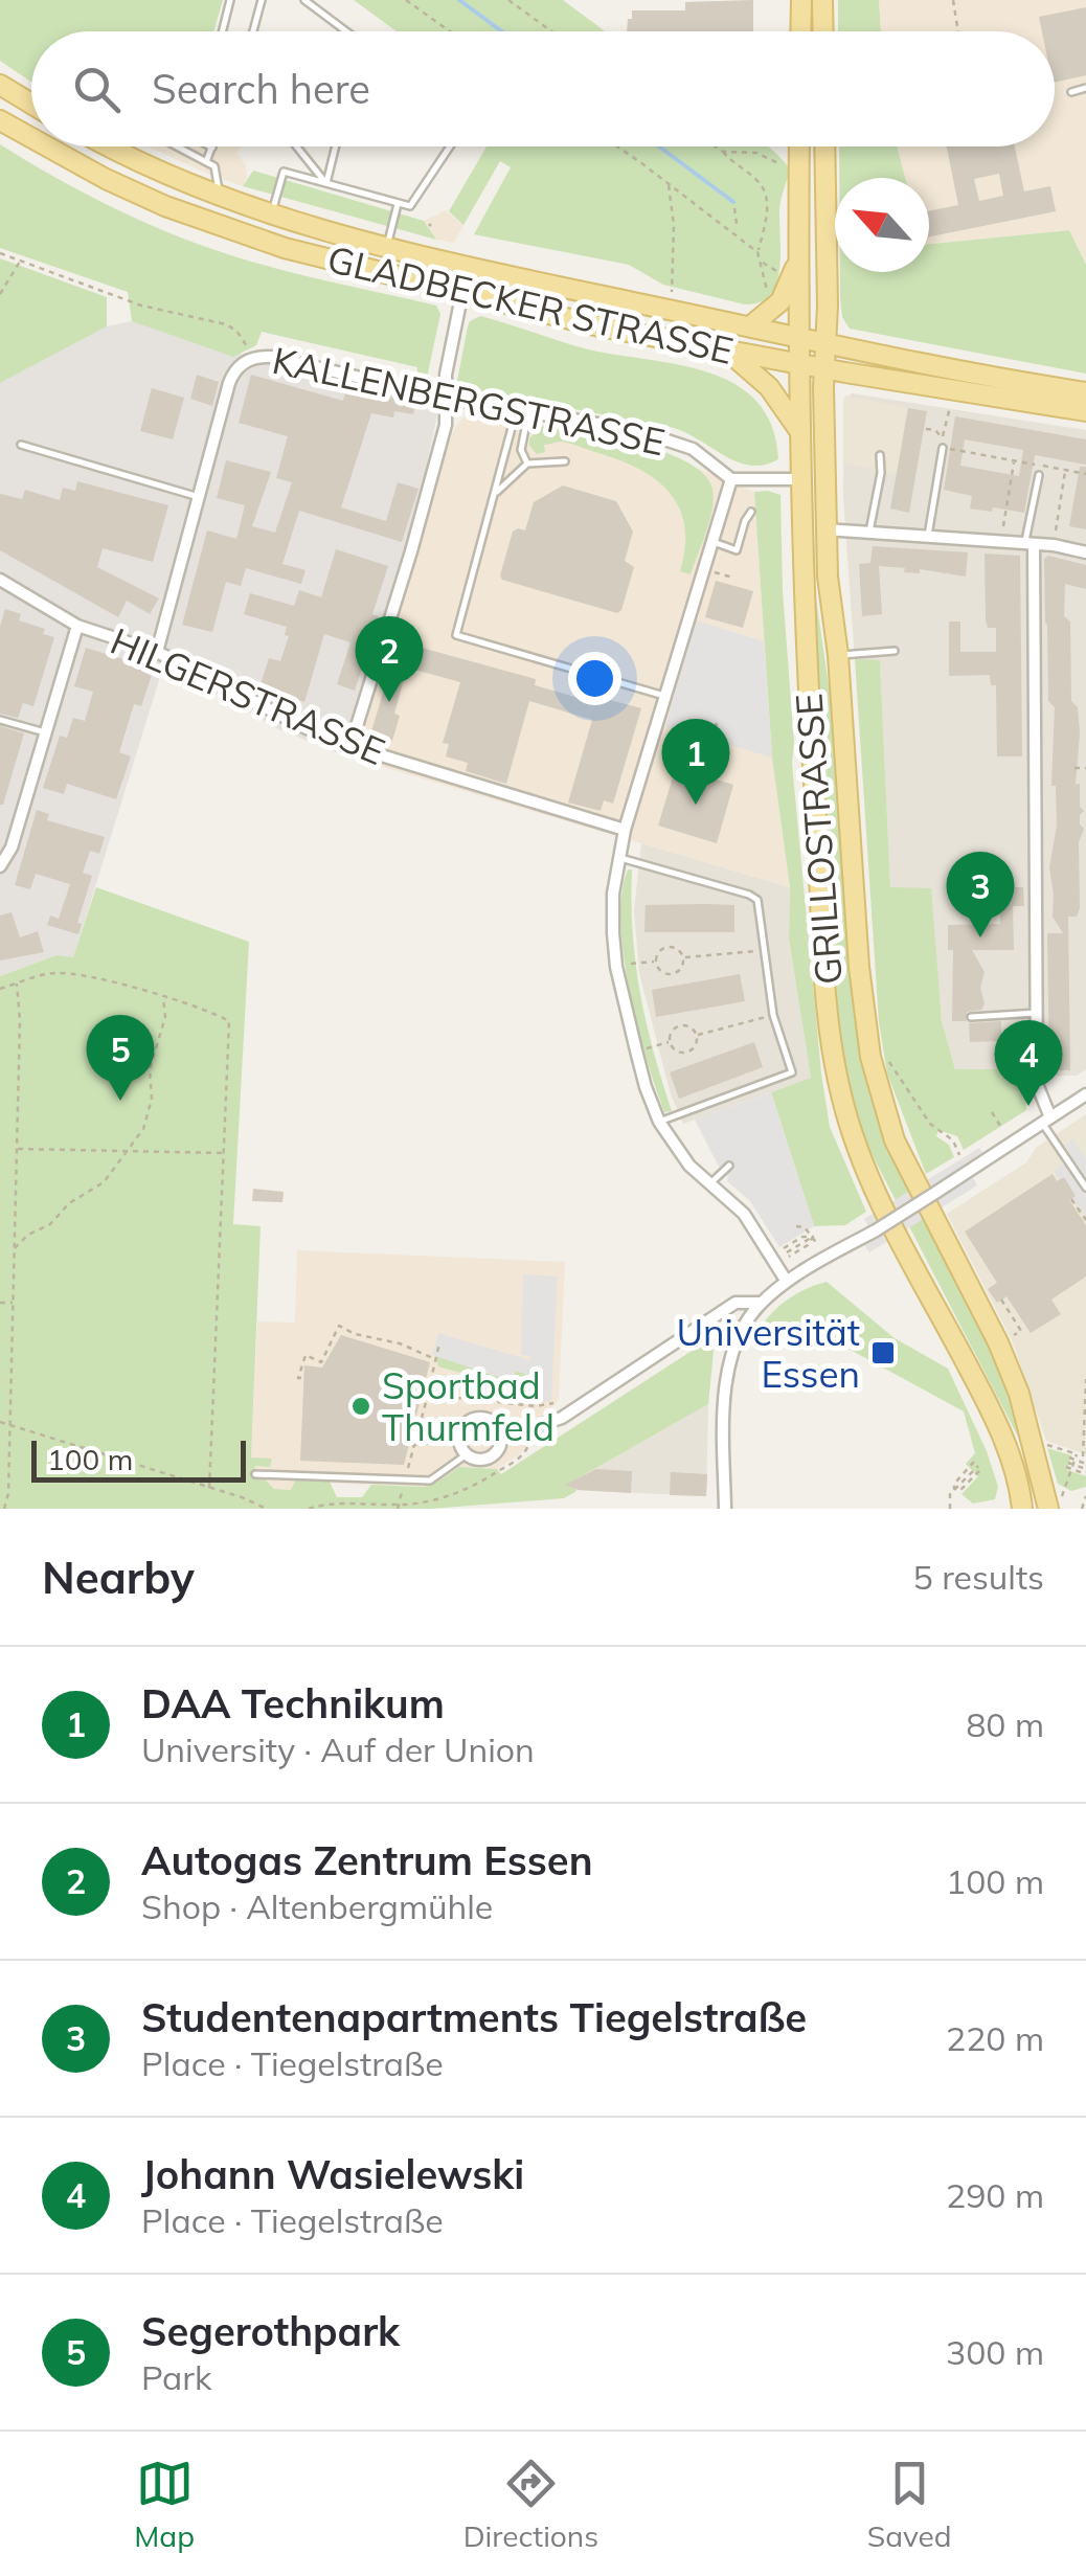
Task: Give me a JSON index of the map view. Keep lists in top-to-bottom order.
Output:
{
  "streets": {
    "main road": ["GLADBECKER STRASSE", "GRILLOSTRASSE"],
    "street": ["KALLENBERGSTRASSE", "HILGERSTRASSE"]
  },
  "crossings": [
    ["GLADBECKER STRASSE", "GRILLOSTRASSE"],
    ["KALLENBERGSTRASSE", "HILGERSTRASSE"]
  ],
  "places": {
    "transit": ["Universität Essen"],
    "other": ["Sportbad Thurmfeld"]
  },
  "scale_bar": "100 m",
  "north": "top left",
  "page": {
    "search": "Search here",
    "pins": [
      "2",
      "1",
      "3",
      "5",
      "4"
    ],
    "scale": "100 m",
    "heading": ["Nearby", "5 results"],
    "list": [
      {
        "mark": "1",
        "name": "DAA Technikum",
        "note": "University · Auf der Union",
        "value": "80 m"
      },
      {
        "mark": "2",
        "name": "Autogas Zentrum Essen",
        "note": "Shop · Altenbergmühle",
        "value": "100 m"
      },
      {
        "mark": "3",
        "name": "Studentenapartments Tiegelstraße",
        "note": "Place · Tiegelstraße",
        "value": "220 m"
      },
      {
        "mark": "4",
        "name": "Johann Wasielewski",
        "note": "Place · Tiegelstraße",
        "value": "290 m"
      },
      {
        "mark": "5",
        "name": "Segerothpark",
        "note": "Park",
        "value": "300 m"
      }
    ],
    "nav": ["Map", "Directions", "Saved"]
  }
}
